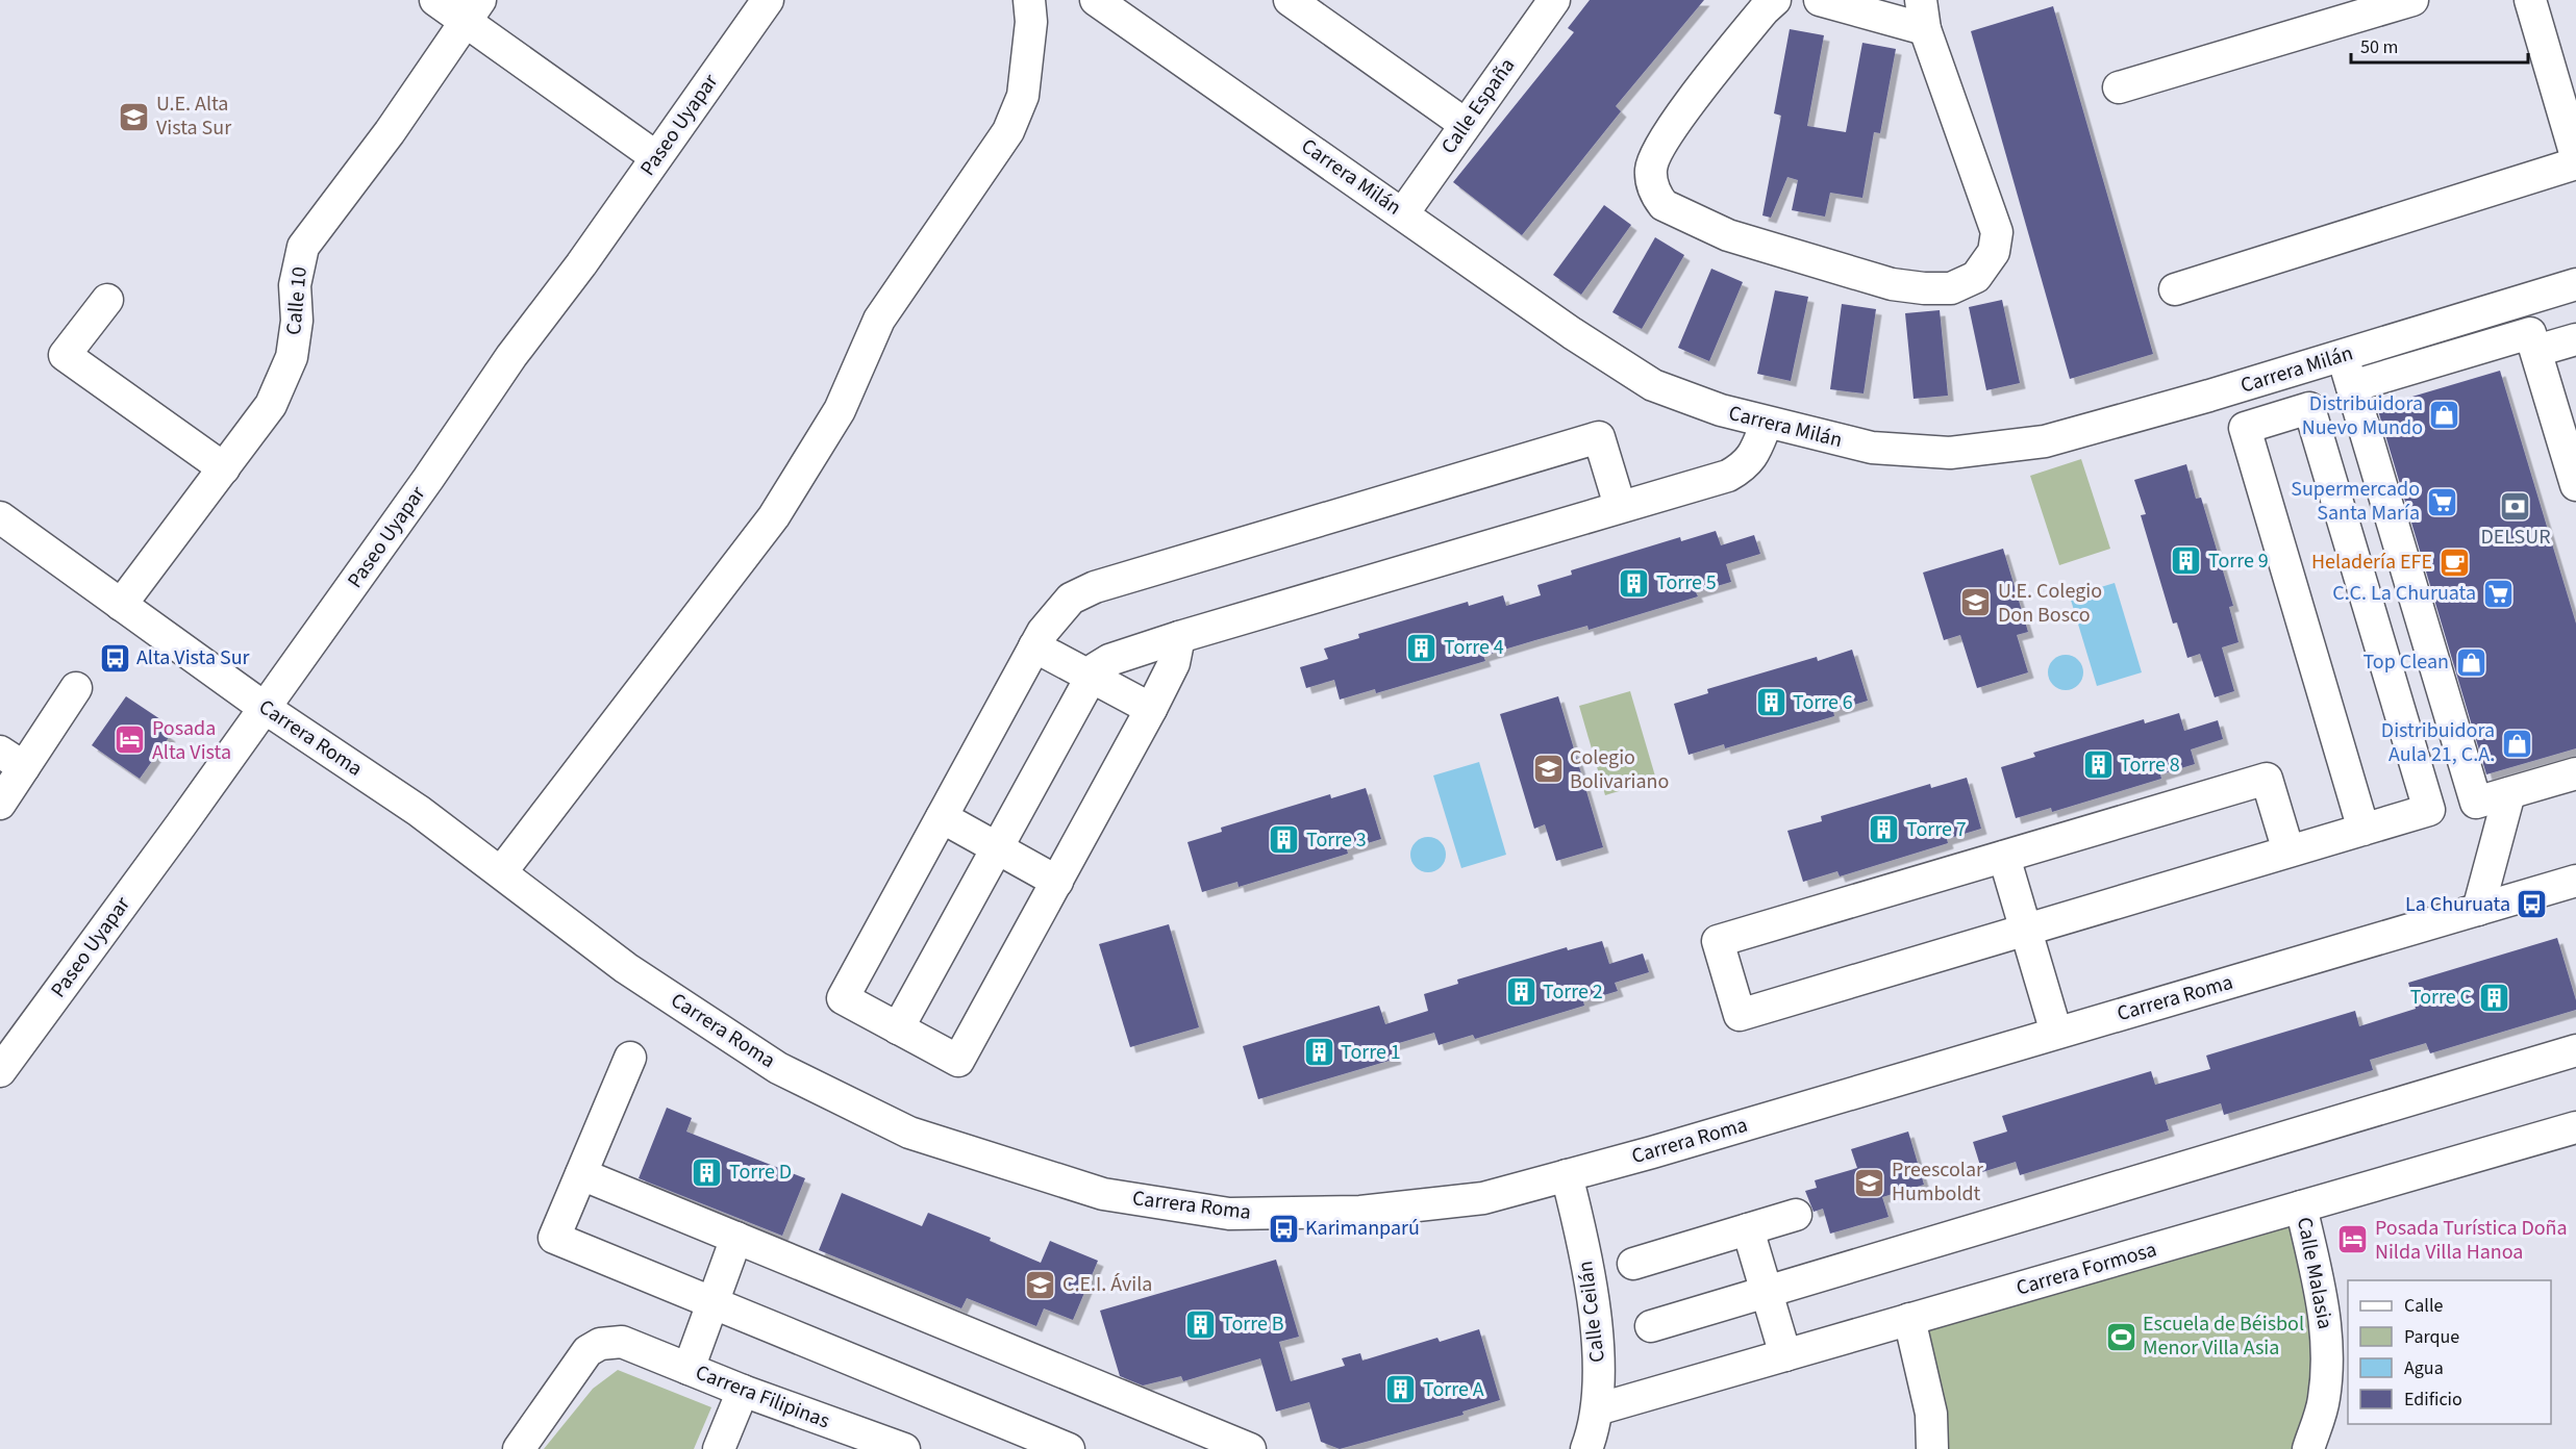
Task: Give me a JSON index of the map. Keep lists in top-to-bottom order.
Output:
{
  "streets": {
    "street": [
      "Calle España",
      "Paseo Uyapar",
      "Carrera Milán",
      "Calle 10",
      "Carrera Roma",
      "Carrera Formosa",
      "Calle Malasia",
      "Calle Ceilán",
      "Carrera Filipinas"
    ]
  },
  "crossings": [
    ["Calle España", "Carrera Milán"],
    ["Paseo Uyapar", "Carrera Roma"],
    ["Calle 10", "Carrera Roma"],
    ["Carrera Roma", "Calle Ceilán"],
    ["Carrera Formosa", "Calle Malasia"],
    ["Carrera Formosa", "Calle Ceilán"]
  ],
  "places": {
    "school or university": [
      "U.E. Alta Vista Sur",
      "U.E. Colegio Don Bosco",
      "Colegio Bolivariano",
      "Preescolar Humboldt",
      "C.E.I. Ávila"
    ],
    "shop": ["Distribuidora Nuevo Mundo", "Top Clean", "Distribuidora Aula 21, C.A."],
    "supermarket": ["Supermercado Santa María", "C.C. La Churuata"],
    "bank": ["DELSUR"],
    "building": [
      "Torre 9",
      "Torre 5",
      "Torre 4",
      "Torre 6",
      "Torre 8",
      "Torre 7",
      "Torre 3",
      "Torre 2",
      "Torre C",
      "Torre 1",
      "Torre D",
      "Torre B",
      "Torre A"
    ],
    "cafe": ["Heladería EFE"],
    "bus stop": ["Alta Vista Sur", "La Churuata", "Karimanparú"],
    "hotel": ["Posada Alta Vista", "Posada Turística Doña Nilda Villa Hanoa"],
    "sports": ["Escuela de Béisbol Menor Villa Asia"]
  },
  "legend": [
    "Calle",
    "Parque",
    "Agua",
    "Edificio"
  ],
  "scale_bar": "50 m"
}
